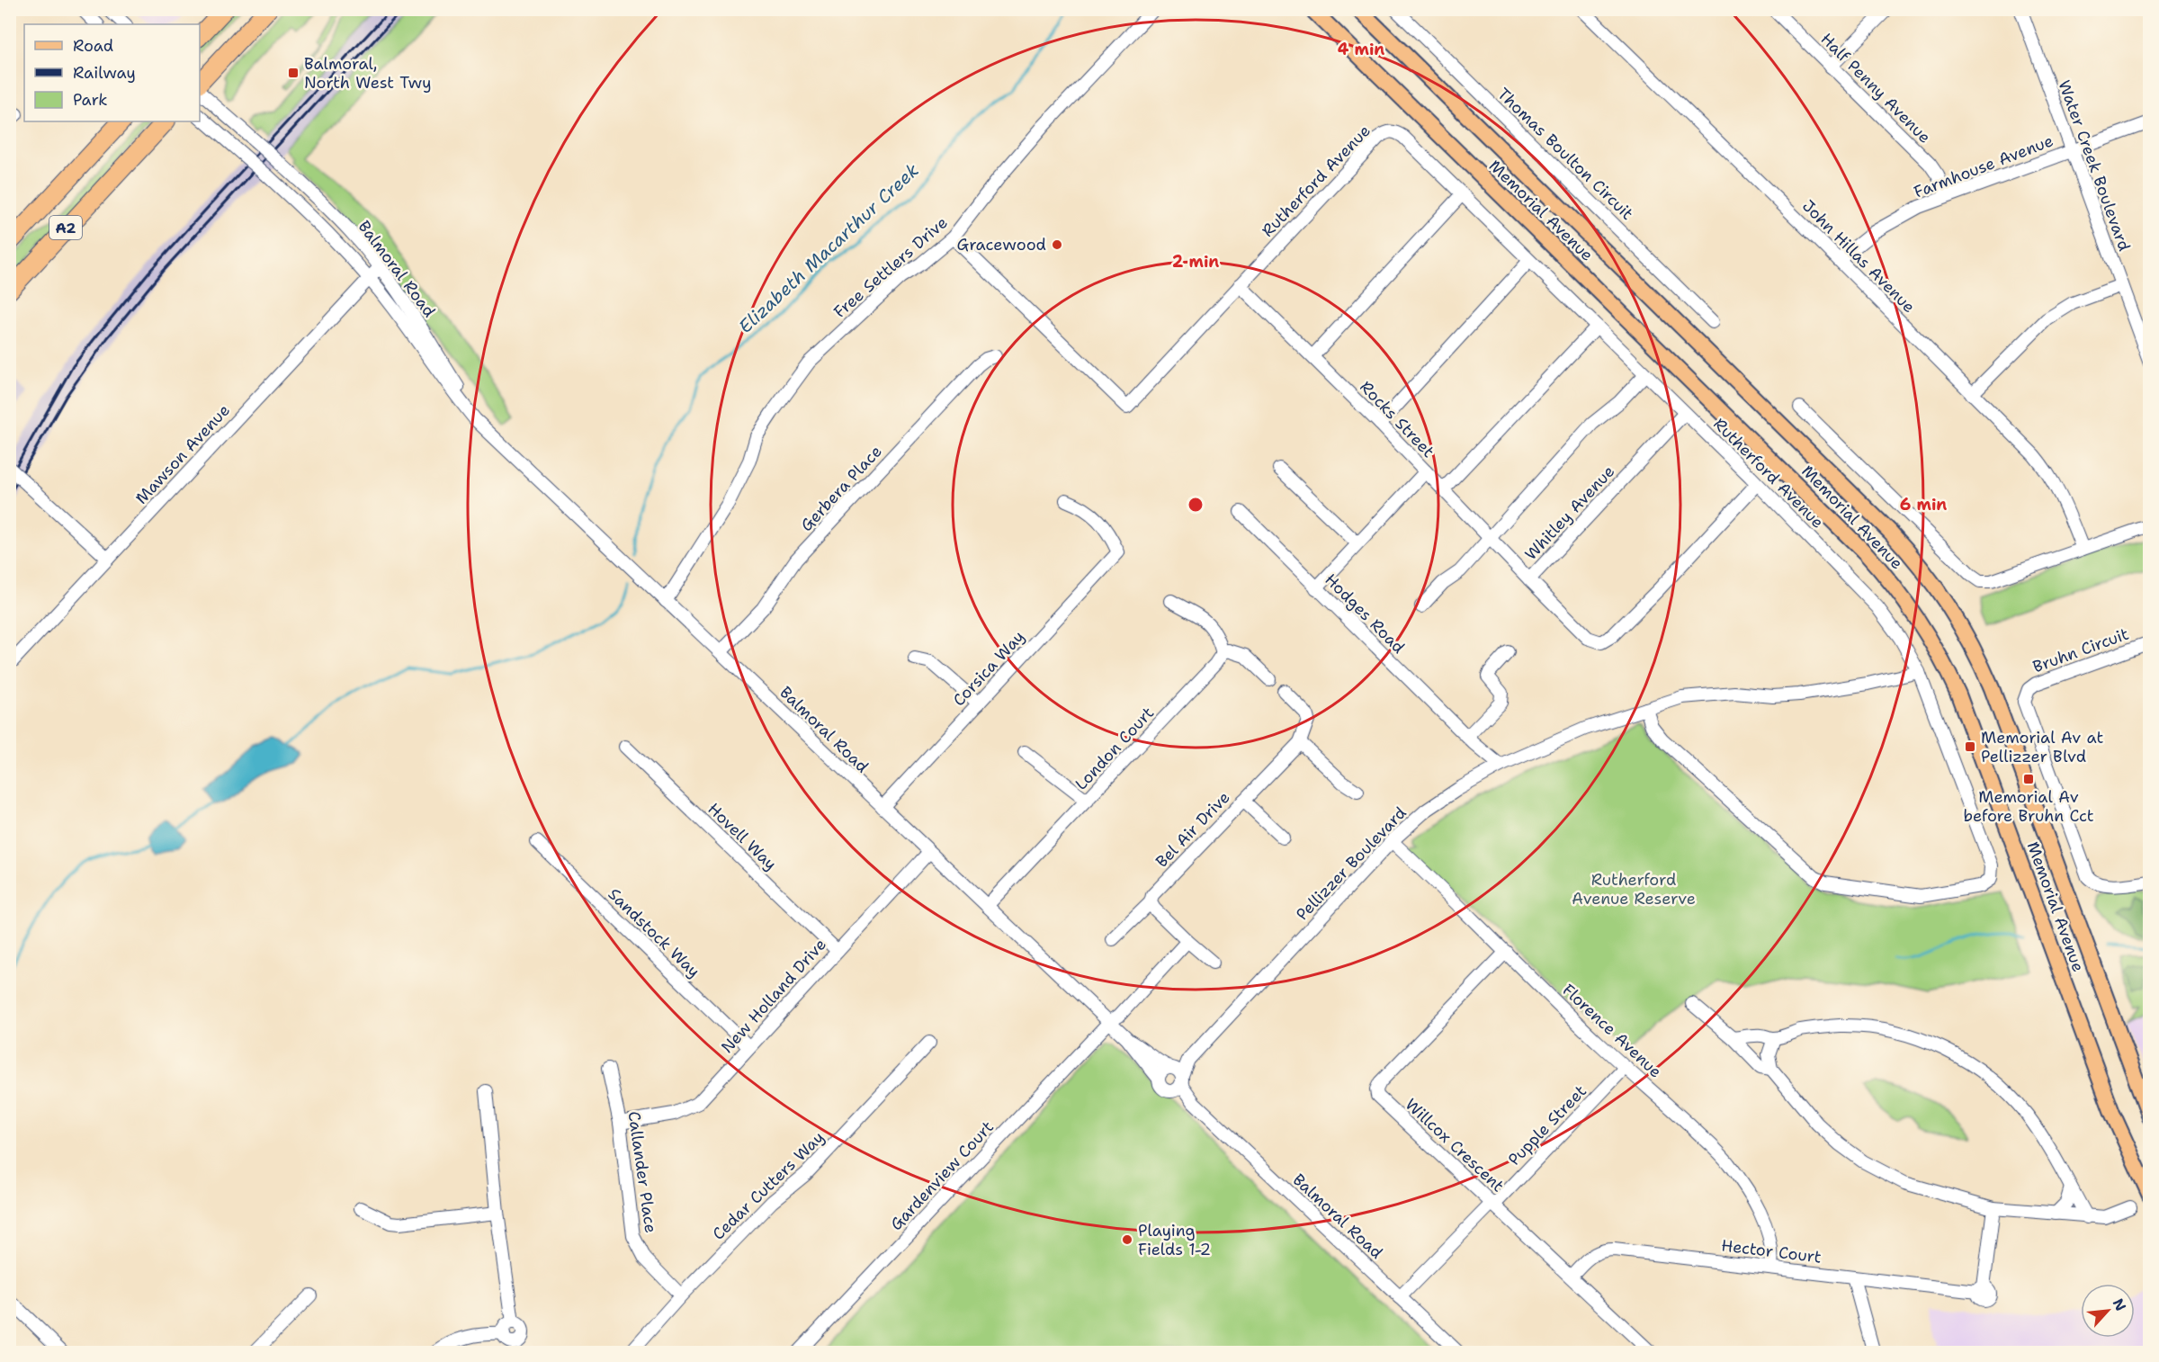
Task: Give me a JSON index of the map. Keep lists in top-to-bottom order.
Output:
{
  "streets": {
    "highway": ["A2"],
    "main road": ["Memorial Avenue"],
    "street": [
      "Half Penny Avenue",
      "Thomas Boulton Circuit",
      "Water Creek Boulevard",
      "Farmhouse Avenue",
      "Rutherford Avenue",
      "John Hillas Avenue",
      "Free Settlers Drive",
      "Balmoral Road",
      "Rocks Street",
      "Mawson Avenue",
      "Gerbera Place",
      "Whitley Avenue",
      "Hodges Road",
      "Bruhn Circuit",
      "Corsica Way",
      "London Court",
      "Bel Air Drive",
      "Hovell Way",
      "Pellizzer Boulevard",
      "Sandstock Way",
      "New Holland Drive",
      "Florence Avenue",
      "Pupple Street",
      "Willcox Crescent",
      "Callander Place",
      "Gardenview Court",
      "Cedar Cutters Way",
      "Hector Court"
    ]
  },
  "crossings": [
    ["Half Penny Avenue", "Farmhouse Avenue"],
    ["Water Creek Boulevard", "Farmhouse Avenue"],
    ["Farmhouse Avenue", "John Hillas Avenue"],
    ["Rutherford Avenue", "Free Settlers Drive"],
    ["Rutherford Avenue", "Rocks Street"],
    ["Rutherford Avenue", "Whitley Avenue"],
    ["Rutherford Avenue", "Pellizzer Boulevard"],
    ["Free Settlers Drive", "Balmoral Road"],
    ["Balmoral Road", "Mawson Avenue"],
    ["Balmoral Road", "Gerbera Place"],
    ["Balmoral Road", "Corsica Way"],
    ["Balmoral Road", "London Court"],
    ["Balmoral Road", "Pellizzer Boulevard"],
    ["Balmoral Road", "New Holland Drive"],
    ["Balmoral Road", "Pupple Street"],
    ["Balmoral Road", "Gardenview Court"],
    ["Rocks Street", "Whitley Avenue"],
    ["Hodges Road", "Pellizzer Boulevard"],
    ["Hovell Way", "New Holland Drive"],
    ["Pellizzer Boulevard", "Florence Avenue"],
    ["Sandstock Way", "New Holland Drive"],
    ["New Holland Drive", "Callander Place"],
    ["Florence Avenue", "Pupple Street"],
    ["Florence Avenue", "Willcox Crescent"],
    ["Florence Avenue", "Hector Court"],
    ["Pupple Street", "Willcox Crescent"],
    ["Willcox Crescent", "Hector Court"],
    ["Callander Place", "Cedar Cutters Way"]
  ],
  "water": ["Elizabeth Macarthur Creek"],
  "parks": ["Rutherford Avenue Reserve"],
  "places": {
    "transit": ["Balmoral, North West Twy", "Memorial Av at Pellizzer Blvd", "Memorial Av before Bruhn Cct"],
    "other": ["Gracewood", "Playing Fields 1-2"]
  },
  "legend": ["Road", "Railway", "Park"],
  "north": "top right",
  "rings": ["4 min", "2 min", "6 min"]
}
